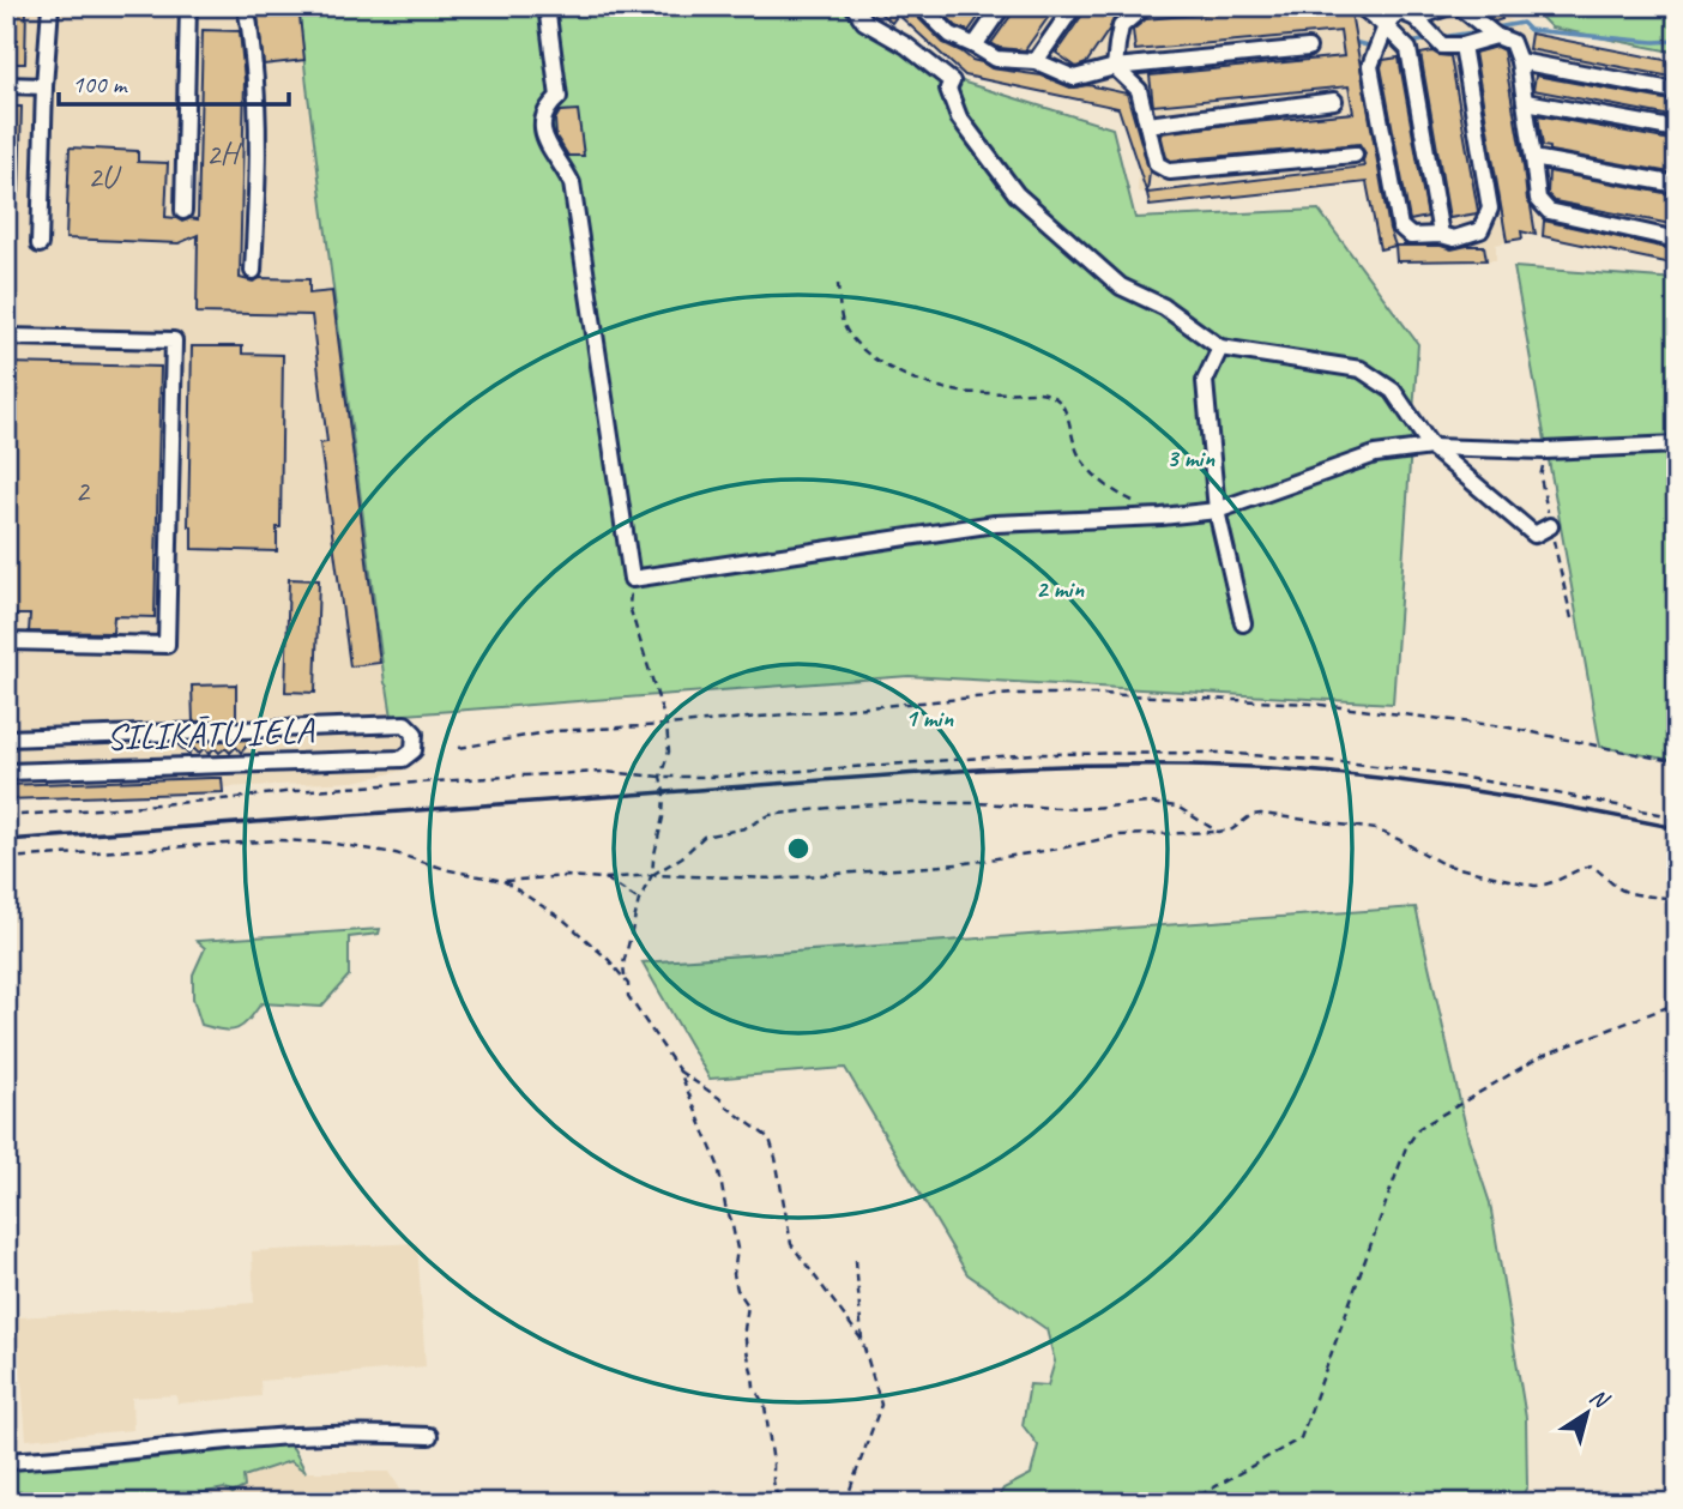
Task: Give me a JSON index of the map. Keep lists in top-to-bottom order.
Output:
{
  "streets": {
    "lane": ["SILIKĀTU IELA"]
  },
  "house_numbers": ["2H", "2U", "2"],
  "scale_bar": "100 m",
  "north": "top right",
  "rings": ["3 min", "2 min", "1 min"]
}
